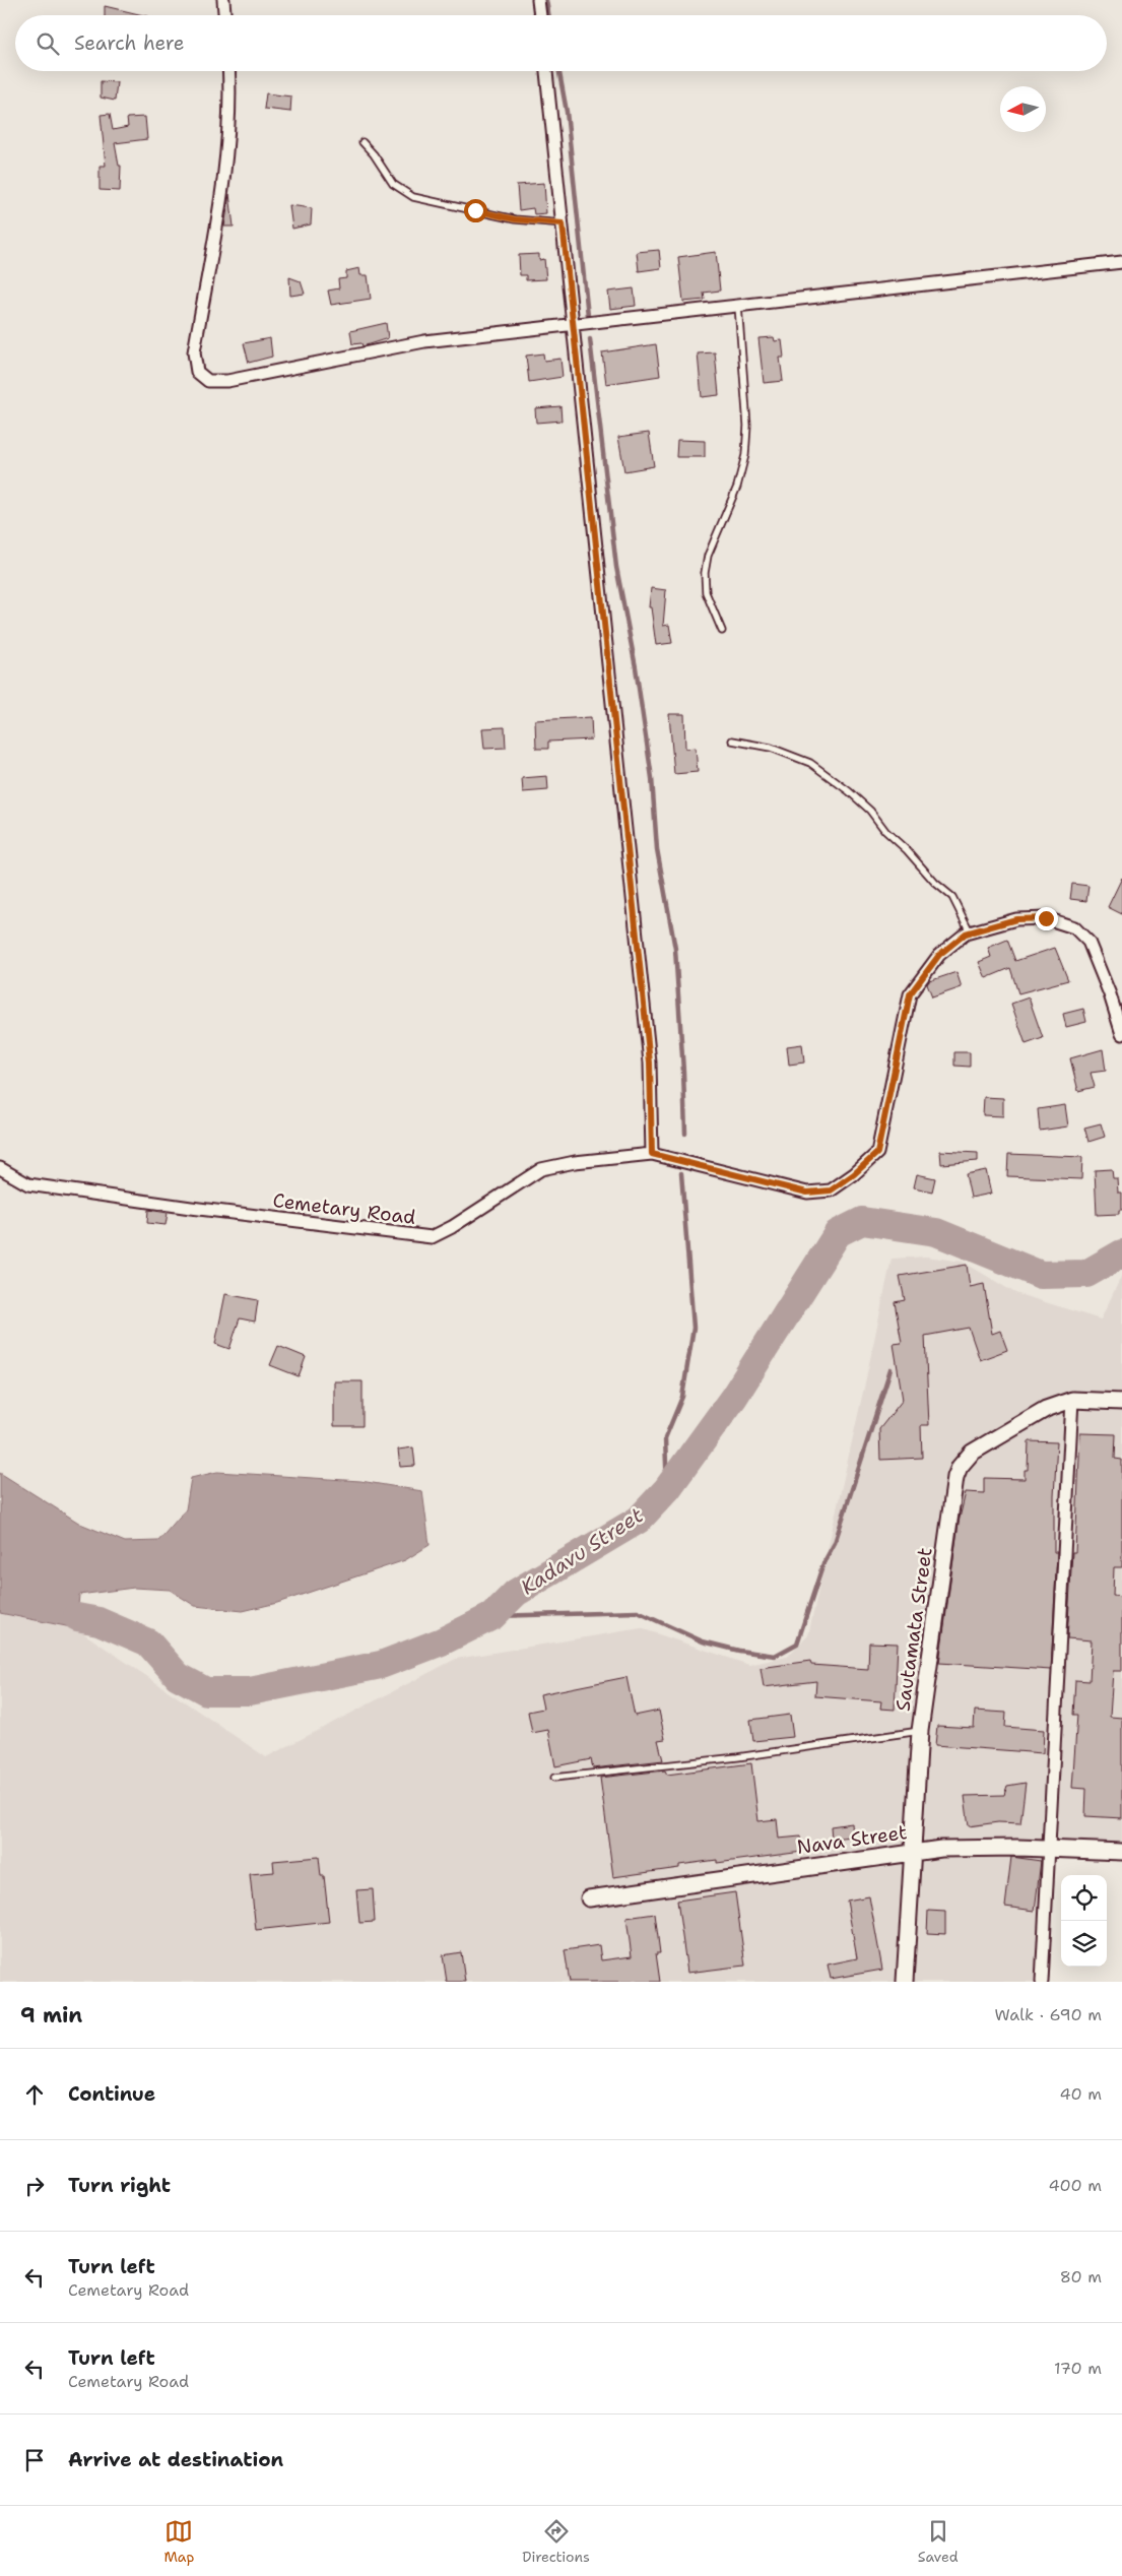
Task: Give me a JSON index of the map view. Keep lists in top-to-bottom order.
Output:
{
  "streets": {
    "street": ["Cemetary Road", "Sautamata Street", "Nava Street"]
  },
  "crossings": [
    ["Sautamata Street", "Nava Street"]
  ],
  "water": ["Kadavu Street"],
  "north": "left",
  "page": {
    "search": "Search here",
    "heading": ["9 min", "Walk · 690 m"],
    "list": [
      ["Continue", "40 m"],
      ["Turn right", "400 m"],
      ["Turn left", "Cemetary Road", "80 m"],
      ["Turn left", "Cemetary Road", "170 m"],
      "Arrive at destination"
    ],
    "nav": ["Map", "Directions", "Saved"]
  }
}
